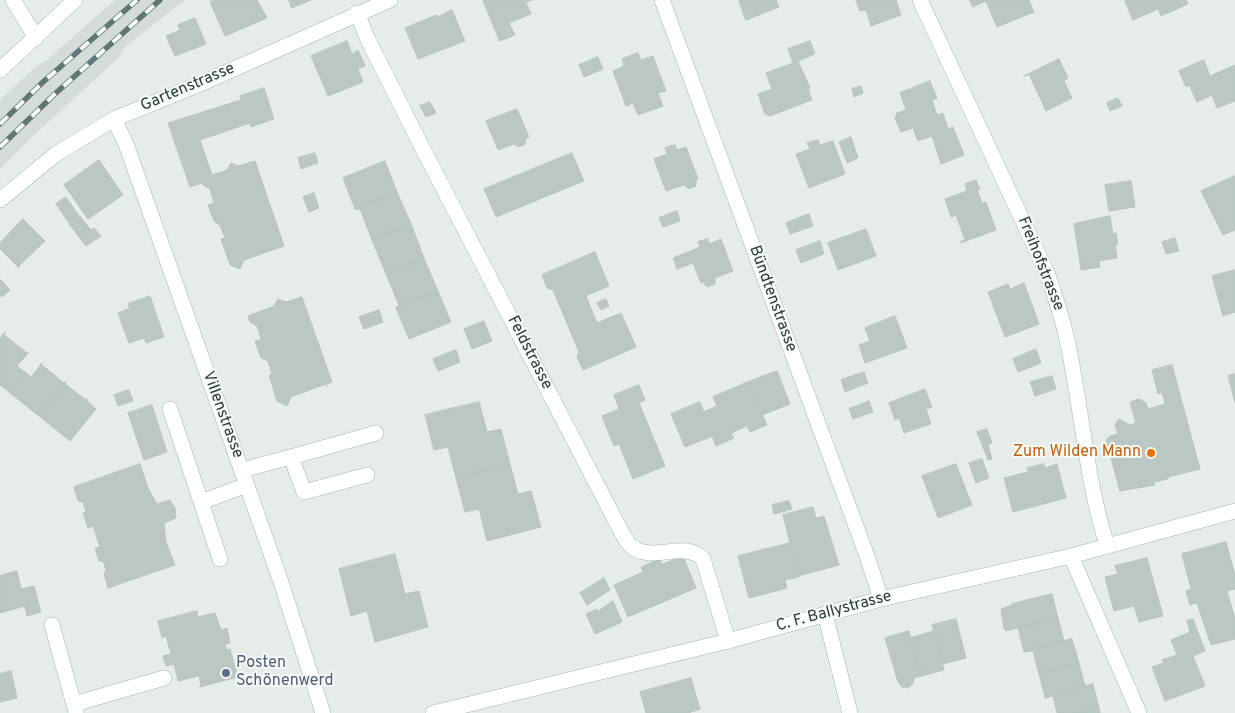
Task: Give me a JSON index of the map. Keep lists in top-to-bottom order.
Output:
{
  "streets": {
    "street": [
      "Gartenstrasse",
      "Freihofstrasse",
      "Bündtenstrasse",
      "Feldstrasse",
      "Villenstrasse",
      "C. F. Ballystrasse"
    ]
  },
  "crossings": [
    ["Gartenstrasse", "Feldstrasse"],
    ["Gartenstrasse", "Villenstrasse"],
    ["Freihofstrasse", "C. F. Ballystrasse"],
    ["Bündtenstrasse", "C. F. Ballystrasse"],
    ["Feldstrasse", "C. F. Ballystrasse"]
  ],
  "places": ["Zum Wilden Mann", "Posten Schönenwerd"]
}
